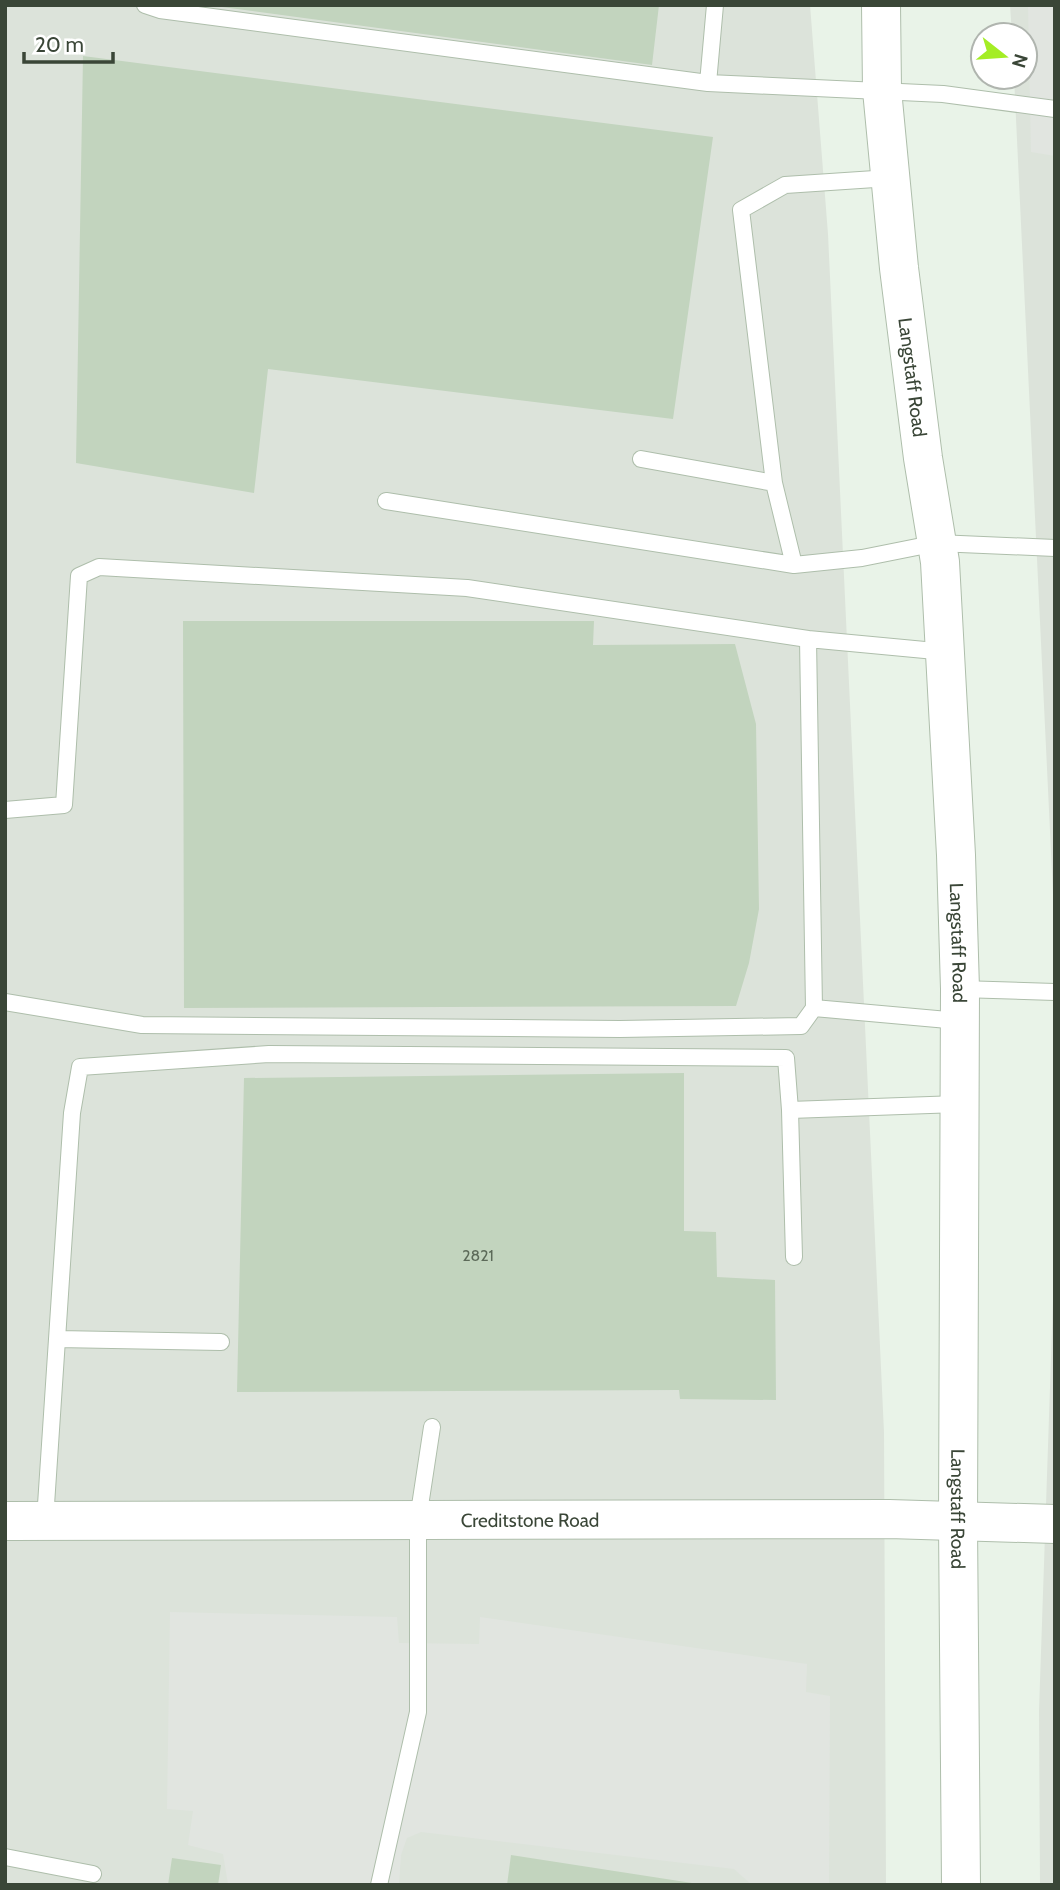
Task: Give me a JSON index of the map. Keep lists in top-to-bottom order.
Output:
{
  "streets": {
    "street": ["Langstaff Road", "Creditstone Road"]
  },
  "crossings": [
    ["Langstaff Road", "Creditstone Road"]
  ],
  "house_numbers": ["2821"],
  "scale_bar": "20 m",
  "north": "right"
}
